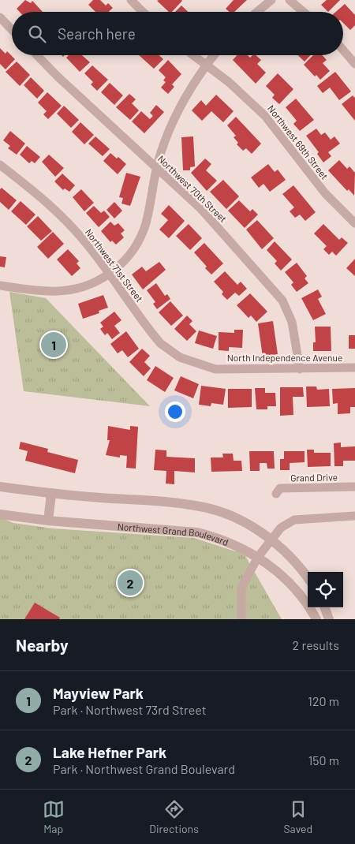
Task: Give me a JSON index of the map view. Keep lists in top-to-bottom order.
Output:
{
  "streets": {
    "street": [
      "Northwest 69th Street",
      "Northwest 70th Street",
      "Northwest 71st Street",
      "North Independence Avenue",
      "Grand Drive",
      "Northwest Grand Boulevard"
    ]
  },
  "crossings": [
    ["Northwest 70th Street", "North Independence Avenue"],
    ["Northwest 71st Street", "North Independence Avenue"]
  ],
  "page": {
    "search": "Search here",
    "pins": ["1", "2"],
    "heading": ["Nearby", "2 results"],
    "list": [
      {
        "mark": "1",
        "name": "Mayview Park",
        "note": "Park · Northwest 73rd Street",
        "value": "120 m"
      },
      {
        "mark": "2",
        "name": "Lake Hefner Park",
        "note": "Park · Northwest Grand Boulevard",
        "value": "150 m"
      }
    ],
    "nav": ["Map", "Directions", "Saved"]
  }
}
